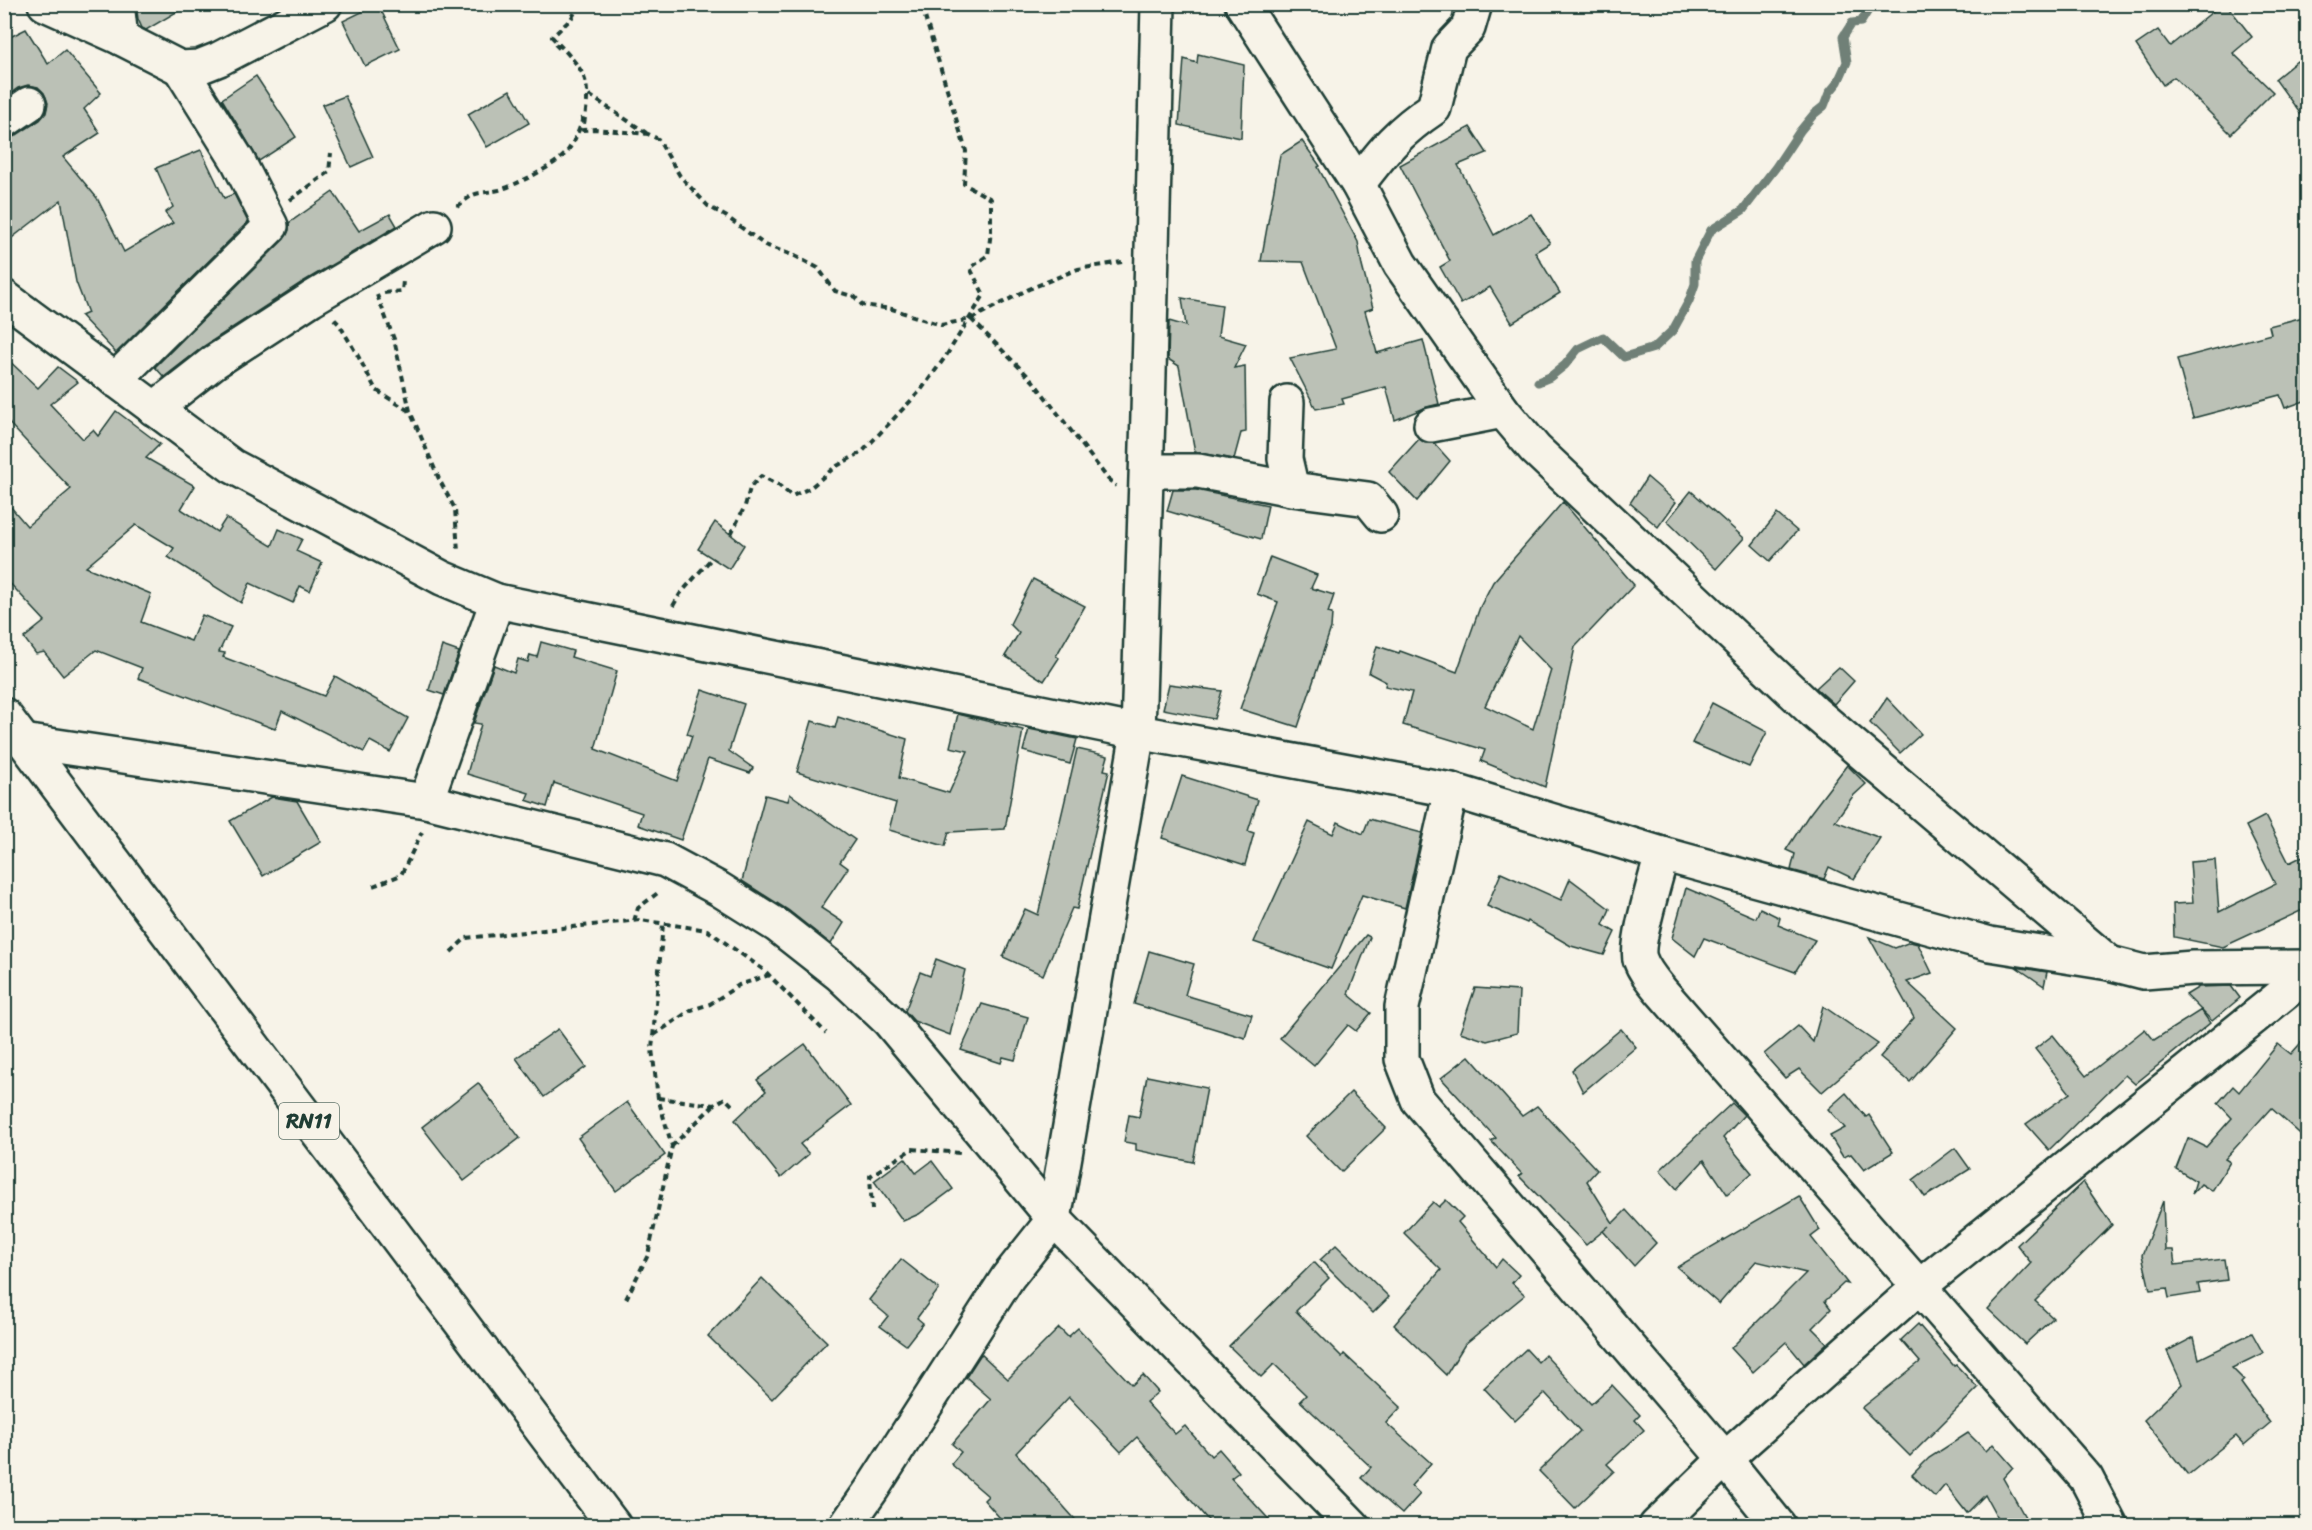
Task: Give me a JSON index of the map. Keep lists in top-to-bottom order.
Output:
{
  "streets": {
    "street": ["RN11"]
  }
}
